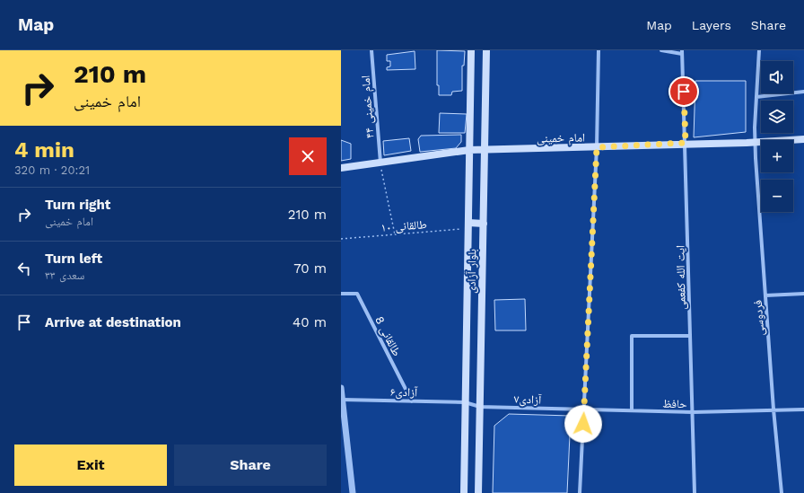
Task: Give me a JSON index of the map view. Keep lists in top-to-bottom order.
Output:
{
  "streets": {
    "main road": ["امام خمینی", "بلوار آزادی"],
    "street": [
      "امام خمینی ۴۴",
      "ایت الله کفعمی",
      "فردوسی",
      "طالقانی 8",
      "آزادی۶",
      "آزادی۷",
      "حافظ"
    ],
    "path": ["طالقانی ۱۰"]
  },
  "crossings": [
    ["امام خمینی ۴۴", "امام خمینی"],
    ["امام خمینی", "بلوار آزادی"],
    ["امام خمینی", "ایت الله کفعمی"],
    ["امام خمینی", "فردوسی"],
    ["طالقانی ۱۰", "بلوار آزادی"],
    ["بلوار آزادی", "آزادی۶"],
    ["بلوار آزادی", "آزادی۷"],
    ["ایت الله کفعمی", "حافظ"],
    ["فردوسی", "حافظ"],
    ["طالقانی 8", "آزادی۶"],
    ["آزادی۶", "آزادی۷"],
    ["آزادی۷", "حافظ"]
  ],
  "page": {
    "header": "Map",
    "nav": ["Map", "Layers", "Share"],
    "turn": ["210 m", "امام خمینی"],
    "map_buttons": ["+", "−"],
    "heading": ["4 min", "320 m · 20:21"],
    "list": [
      {
        "name": "Turn right",
        "note": "امام خمینی",
        "value": "210 m"
      },
      {
        "name": "Turn left",
        "note": "سعدی ۳۳",
        "value": "70 m"
      },
      {
        "name": "Arrive at destination",
        "value": "40 m"
      }
    ],
    "buttons": ["Exit", "Share"]
  }
}
